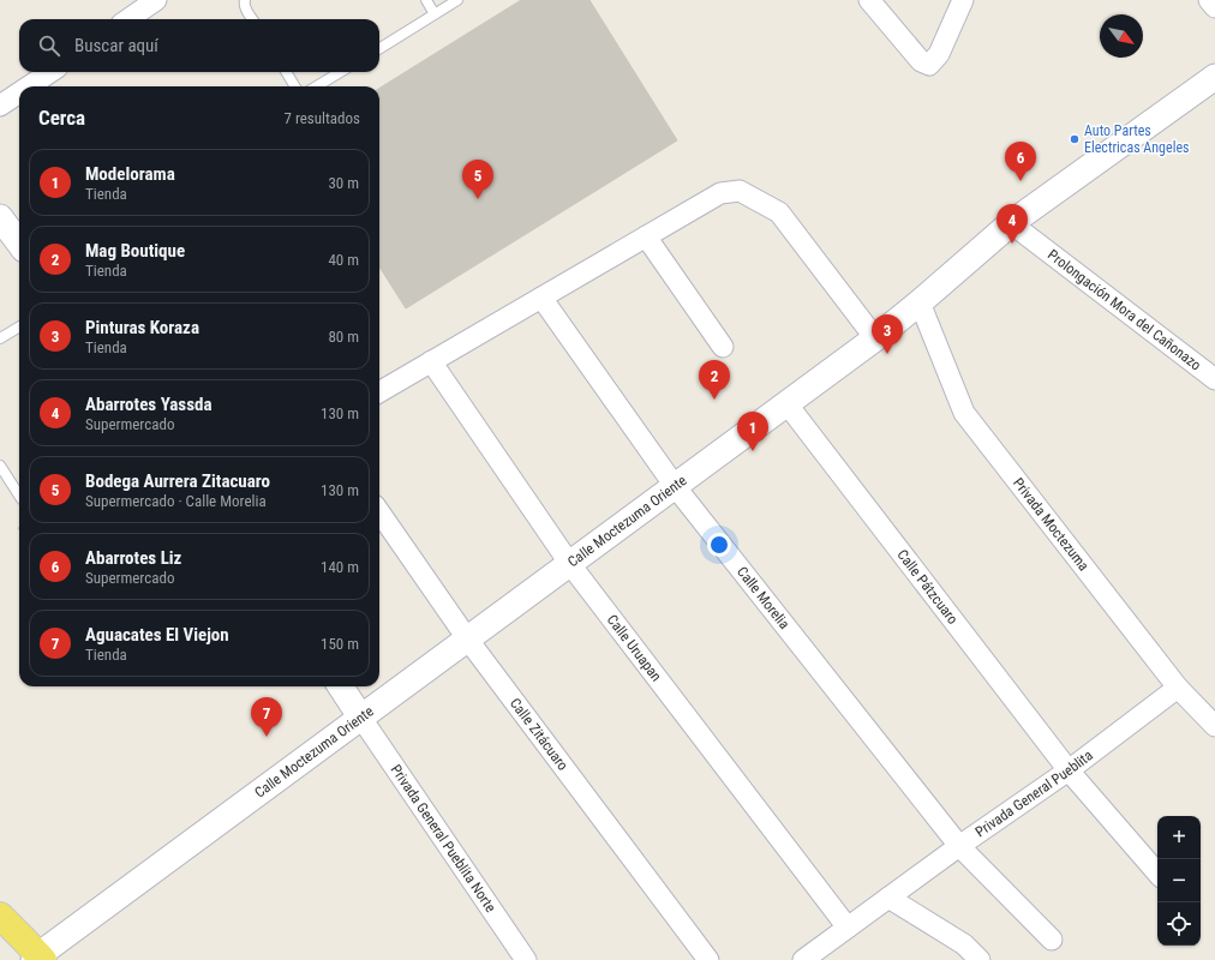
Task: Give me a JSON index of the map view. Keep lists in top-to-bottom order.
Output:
{
  "streets": {
    "street": [
      "Prolongación Mora del Cañonazo",
      "Calle Moctezuma Oriente",
      "Privada Moctezuma",
      "Calle Pátzcuaro",
      "Calle Morelia",
      "Calle Uruapan",
      "Calle Zitácuaro",
      "Privada General Pueblita",
      "Privada General Pueblita Norte"
    ]
  },
  "crossings": [
    ["Prolongación Mora del Cañonazo", "Calle Moctezuma Oriente"],
    ["Calle Moctezuma Oriente", "Privada Moctezuma"],
    ["Calle Moctezuma Oriente", "Calle Pátzcuaro"],
    ["Calle Moctezuma Oriente", "Calle Morelia"],
    ["Calle Moctezuma Oriente", "Calle Uruapan"],
    ["Calle Moctezuma Oriente", "Calle Zitácuaro"],
    ["Calle Moctezuma Oriente", "Privada General Pueblita Norte"],
    ["Privada Moctezuma", "Privada General Pueblita"],
    ["Calle Pátzcuaro", "Privada General Pueblita"],
    ["Calle Morelia", "Privada General Pueblita"],
    ["Calle Uruapan", "Privada General Pueblita"]
  ],
  "places": ["Auto Partes Electricas Angeles"],
  "north": "bottom right",
  "page": {
    "search": "Buscar aquí",
    "heading": ["Cerca", "7 resultados"],
    "pins": [
      "6",
      "5",
      "4",
      "3",
      "2",
      "1",
      "7"
    ],
    "list": [
      {
        "mark": "1",
        "name": "Modelorama",
        "note": "Tienda",
        "value": "30 m"
      },
      {
        "mark": "2",
        "name": "Mag Boutique",
        "note": "Tienda",
        "value": "40 m"
      },
      {
        "mark": "3",
        "name": "Pinturas Koraza",
        "note": "Tienda",
        "value": "80 m"
      },
      {
        "mark": "4",
        "name": "Abarrotes Yassda",
        "note": "Supermercado",
        "value": "130 m"
      },
      {
        "mark": "5",
        "name": "Bodega Aurrera Zitacuaro",
        "note": "Supermercado · Calle Morelia",
        "value": "130 m"
      },
      {
        "mark": "6",
        "name": "Abarrotes Liz",
        "note": "Supermercado",
        "value": "140 m"
      },
      {
        "mark": "7",
        "name": "Aguacates El Viejon",
        "note": "Tienda",
        "value": "150 m"
      }
    ],
    "map_buttons": ["+", "−"]
  }
}
